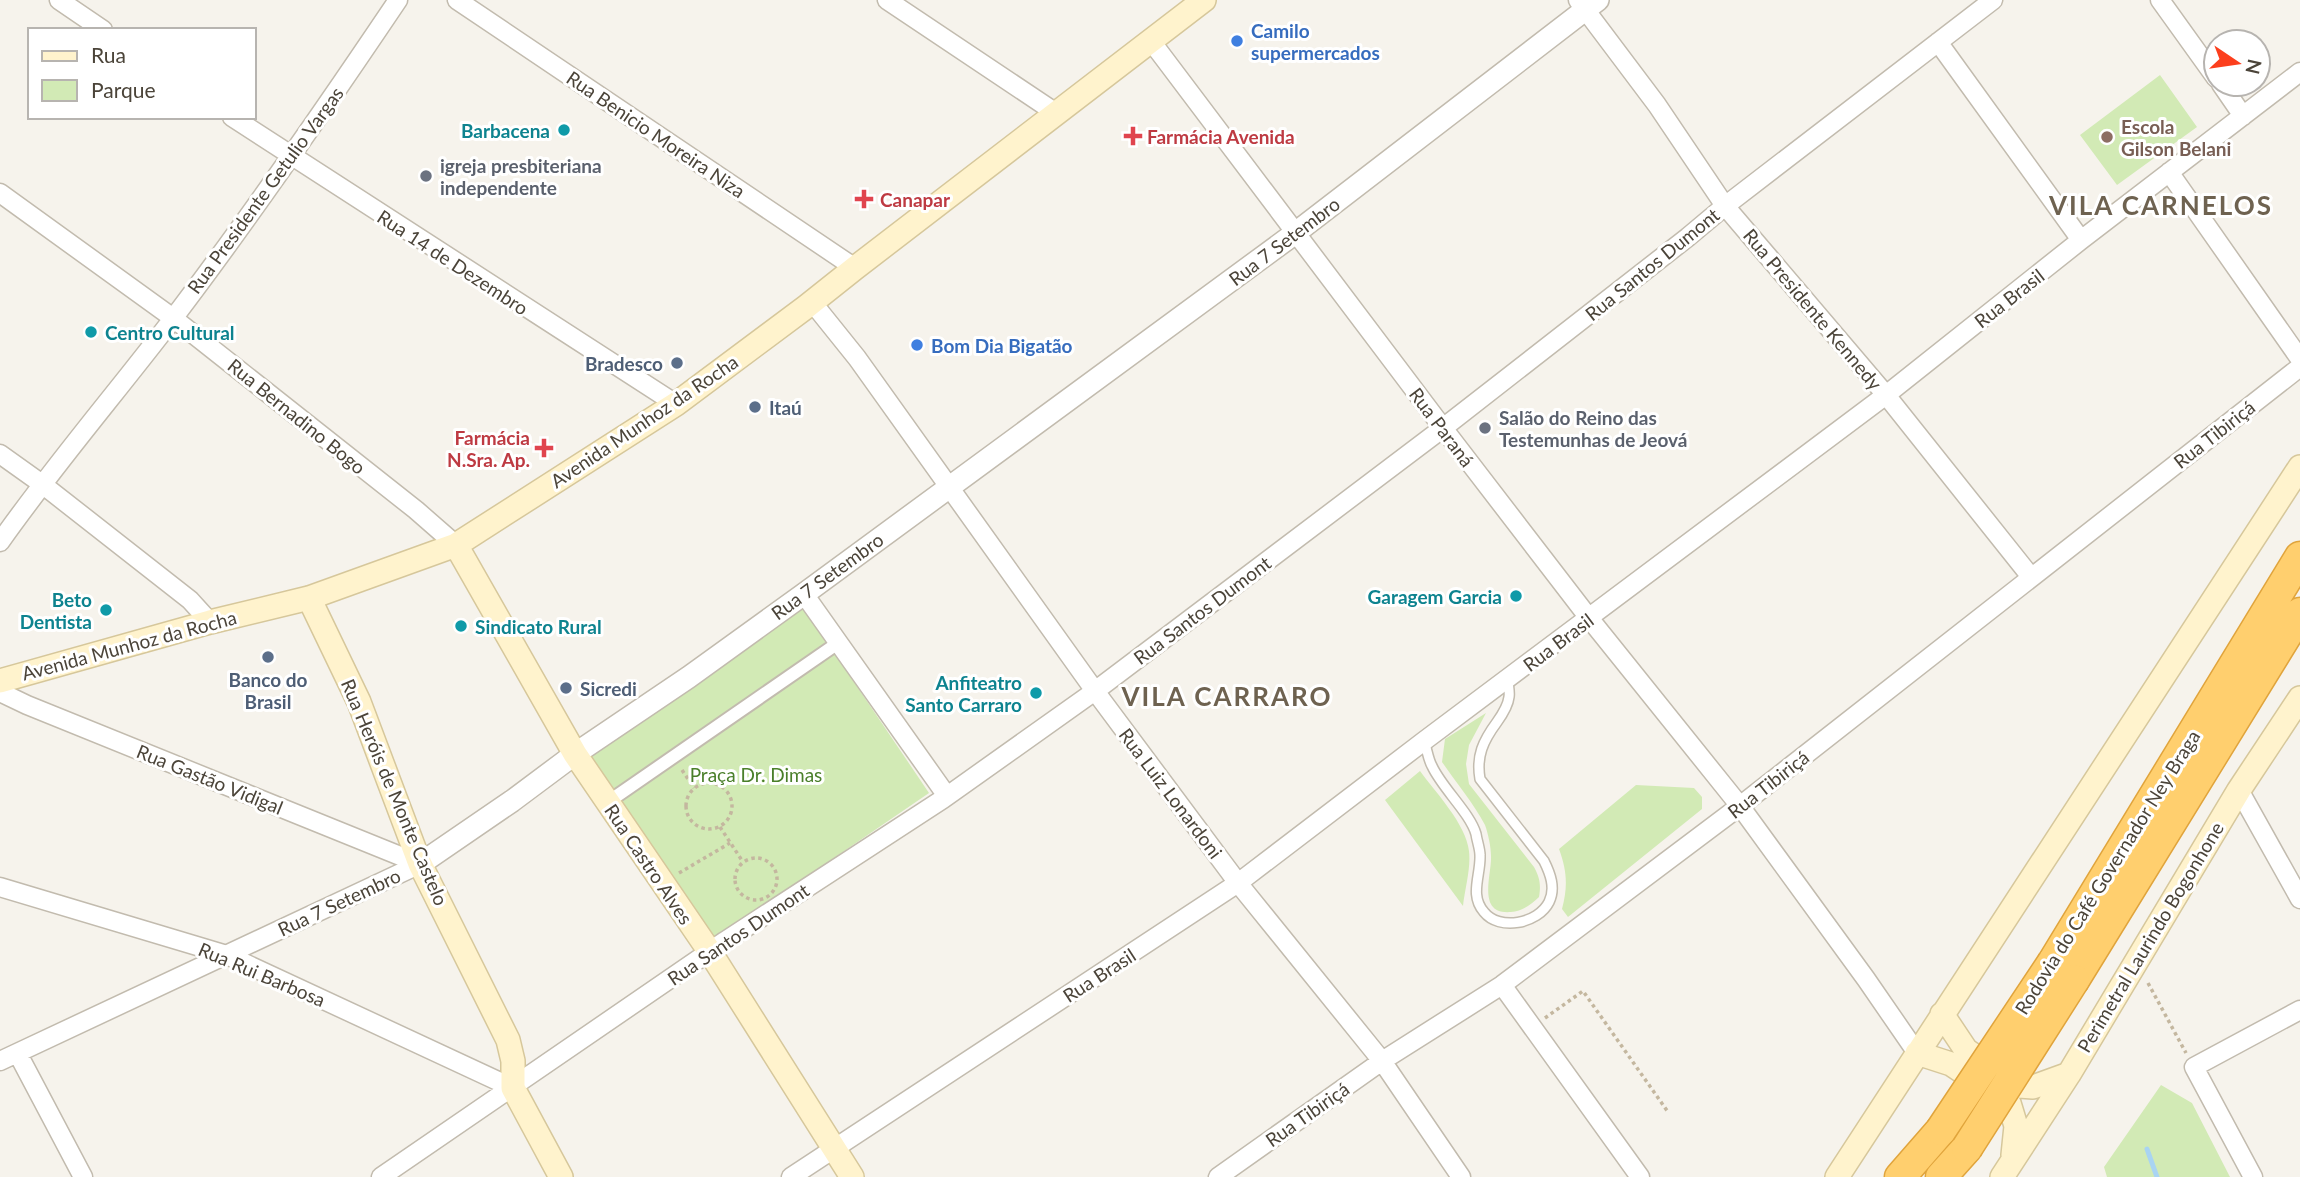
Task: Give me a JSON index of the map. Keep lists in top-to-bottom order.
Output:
{
  "streets": {
    "highway": ["Rodovia do Café Governador Ney Braga"],
    "main road": [
      "Avenida Munhoz da Rocha",
      "Rua Heróis de Monte Castelo",
      "Rua Castro Alves",
      "Perimetral Laurindo Bogonhone"
    ],
    "street": [
      "Rua Benicio Moreira Niza",
      "Rua Presidente Getulio Vargas",
      "Rua 7 Setembro",
      "Rua 14 de Dezembro",
      "Rua Santos Dumont",
      "Rua Brasil",
      "Rua Presidente Kennedy",
      "Rua Bernadino Bogo",
      "Rua Paraná",
      "Rua Tibiriçá",
      "Rua Gastão Vidigal",
      "Rua Luiz Lonardoni",
      "Rua Rui Barbosa"
    ]
  },
  "crossings": [
    ["Rua Benicio Moreira Niza", "Avenida Munhoz da Rocha"],
    ["Rua Presidente Getulio Vargas", "Rua 14 de Dezembro"],
    ["Rua Presidente Getulio Vargas", "Rua Bernadino Bogo"],
    ["Rua 7 Setembro", "Rua Presidente Kennedy"],
    ["Rua 7 Setembro", "Rua Paraná"],
    ["Rua 7 Setembro", "Rua Gastão Vidigal"],
    ["Rua 7 Setembro", "Rua Heróis de Monte Castelo"],
    ["Rua 7 Setembro", "Rua Luiz Lonardoni"],
    ["Rua 7 Setembro", "Rua Castro Alves"],
    ["Rua 7 Setembro", "Rua Rui Barbosa"],
    ["Rua 14 de Dezembro", "Avenida Munhoz da Rocha"],
    ["Rua Santos Dumont", "Rua Presidente Kennedy"],
    ["Rua Santos Dumont", "Rua Paraná"],
    ["Rua Santos Dumont", "Rua Heróis de Monte Castelo"],
    ["Rua Santos Dumont", "Rua Luiz Lonardoni"],
    ["Rua Santos Dumont", "Rua Castro Alves"],
    ["Rua Santos Dumont", "Rua Rui Barbosa"],
    ["Rua Brasil", "Rua Presidente Kennedy"],
    ["Rua Brasil", "Rua Paraná"],
    ["Rua Brasil", "Rua Luiz Lonardoni"],
    ["Rua Brasil", "Rua Castro Alves"],
    ["Rua Presidente Kennedy", "Rua Tibiriçá"],
    ["Rua Bernadino Bogo", "Avenida Munhoz da Rocha"],
    ["Rua Bernadino Bogo", "Rua Castro Alves"],
    ["Avenida Munhoz da Rocha", "Rua Paraná"],
    ["Avenida Munhoz da Rocha", "Rua Heróis de Monte Castelo"],
    ["Avenida Munhoz da Rocha", "Rua Luiz Lonardoni"],
    ["Avenida Munhoz da Rocha", "Rua Castro Alves"],
    ["Rua Paraná", "Rua Tibiriçá"],
    ["Rua Tibiriçá", "Rua Luiz Lonardoni"],
    ["Rua Gastão Vidigal", "Rua Heróis de Monte Castelo"],
    ["Rua Heróis de Monte Castelo", "Rua Rui Barbosa"]
  ],
  "districts": ["VILA CARNELOS", "VILA CARRARO"],
  "parks": ["Praça Dr. Dimas"],
  "places": {
    "other": [
      "Camilo supermercados",
      "Barbacena",
      "Escola Gilson Belani",
      "igreja presbiteriana independente",
      "Centro Cultural",
      "Bom Dia Bigatão",
      "Bradesco",
      "Itaú",
      "Salão do Reino das Testemunhas de Jeová",
      "Garagem Garcia",
      "Beto Dentista",
      "Sindicato Rural",
      "Banco do Brasil",
      "Sicredi",
      "Anfiteatro Santo Carraro"
    ],
    "health": ["Farmácia Avenida", "Canapar", "Farmácia N.Sra. Ap."]
  },
  "legend": ["Rua", "Parque"],
  "north": "right"
}
